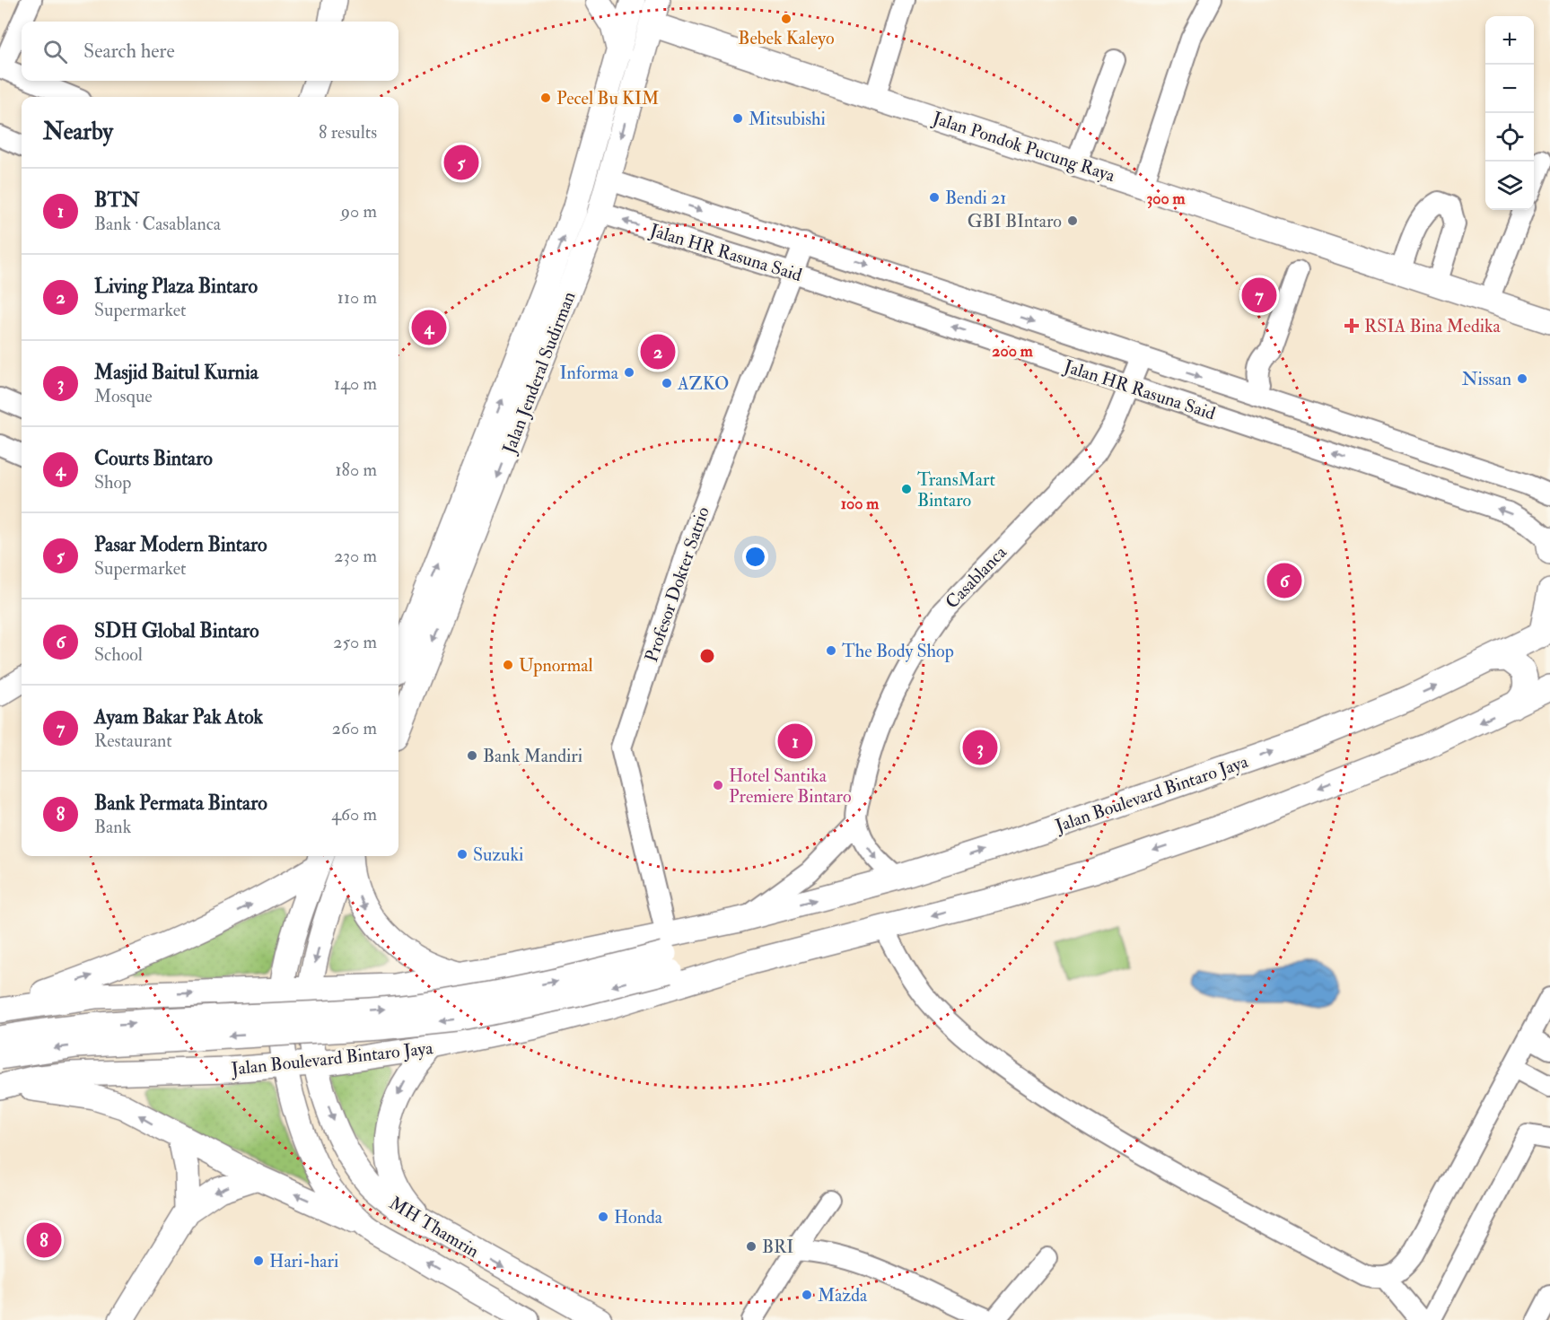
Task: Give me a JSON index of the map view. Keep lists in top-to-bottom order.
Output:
{
  "streets": {
    "main road": [
      "Jalan Pondok Pucung Raya",
      "Jalan Jenderal Sudirman",
      "Jalan Boulevard Bintaro Jaya",
      "MH Thamrin"
    ],
    "street": ["Jalan HR Rasuna Said", "Casablanca", "Profesor Dokter Satrio"]
  },
  "crossings": [
    ["Jalan Pondok Pucung Raya", "Jalan Jenderal Sudirman"],
    ["Jalan HR Rasuna Said", "Jalan Jenderal Sudirman"],
    ["Jalan HR Rasuna Said", "Casablanca"],
    ["Jalan HR Rasuna Said", "Profesor Dokter Satrio"],
    ["Profesor Dokter Satrio", "Jalan Boulevard Bintaro Jaya"],
    ["Jalan Boulevard Bintaro Jaya", "MH Thamrin"]
  ],
  "places": {
    "other": [
      "Bebek Kaleyo",
      "Pecel Bu KIM",
      "Mitsubishi",
      "Bendi 21",
      "GBI BIntaro",
      "Informa",
      "Nissan",
      "AZKO",
      "TransMart Bintaro",
      "The Body Shop",
      "Upnormal",
      "Bank Mandiri",
      "Hotel Santika Premiere Bintaro",
      "Suzuki",
      "Honda",
      "BRI",
      "Hari-hari",
      "Mazda"
    ],
    "health": ["RSIA Bina Medika"]
  },
  "page": {
    "map_buttons": ["+", "−"],
    "search": "Search here",
    "heading": ["Nearby", "8 results"],
    "pins": [
      "5",
      "7",
      "4",
      "2",
      "6",
      "1",
      "3",
      "8"
    ],
    "list": [
      {
        "mark": "1",
        "name": "BTN",
        "note": "Bank · Casablanca",
        "value": "90 m"
      },
      {
        "mark": "2",
        "name": "Living Plaza Bintaro",
        "note": "Supermarket",
        "value": "110 m"
      },
      {
        "mark": "3",
        "name": "Masjid Baitul Kurnia",
        "note": "Mosque",
        "value": "140 m"
      },
      {
        "mark": "4",
        "name": "Courts Bintaro",
        "note": "Shop",
        "value": "180 m"
      },
      {
        "mark": "5",
        "name": "Pasar Modern Bintaro",
        "note": "Supermarket",
        "value": "230 m"
      },
      {
        "mark": "6",
        "name": "SDH Global Bintaro",
        "note": "School",
        "value": "250 m"
      },
      {
        "mark": "7",
        "name": "Ayam Bakar Pak Atok",
        "note": "Restaurant",
        "value": "260 m"
      },
      {
        "mark": "8",
        "name": "Bank Permata Bintaro",
        "note": "Bank",
        "value": "460 m"
      }
    ]
  },
  "rings": ["300 m", "200 m", "100 m"]
}
